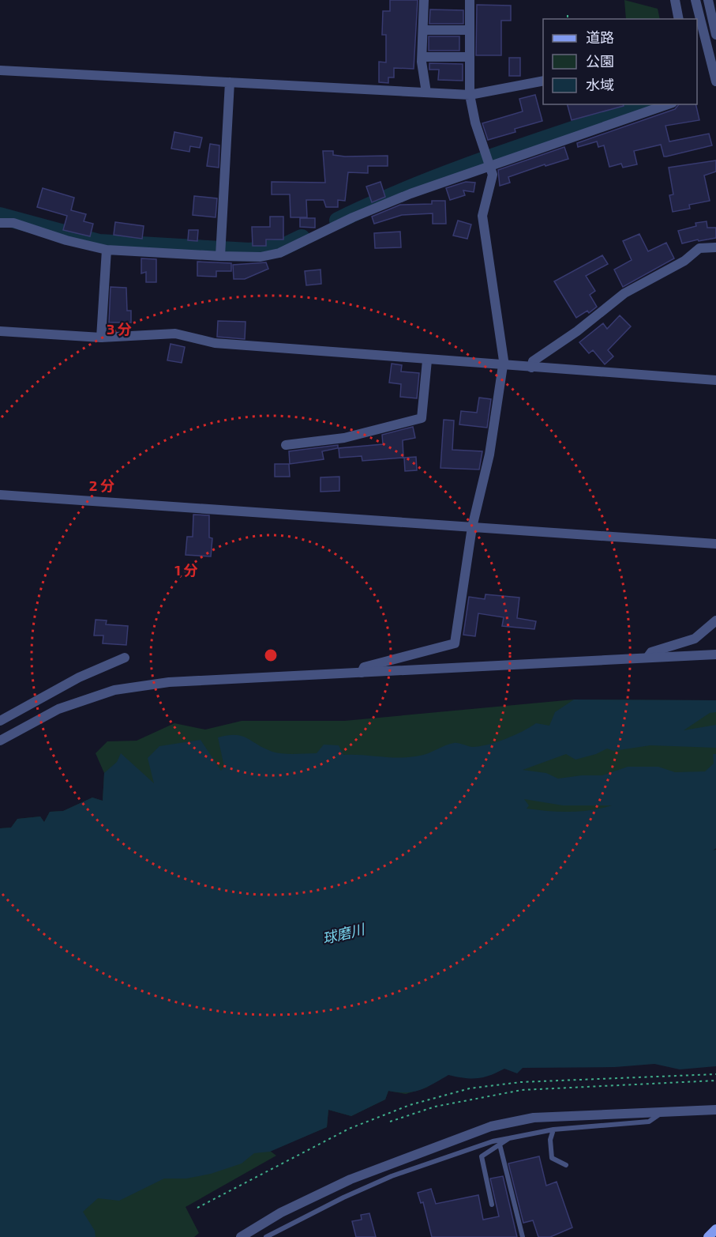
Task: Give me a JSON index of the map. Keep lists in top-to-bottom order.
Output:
{
  "water": ["球磨川"],
  "legend": ["道路", "公園", "水域"],
  "rings": ["3 分", "2 分", "1 分"]
}
